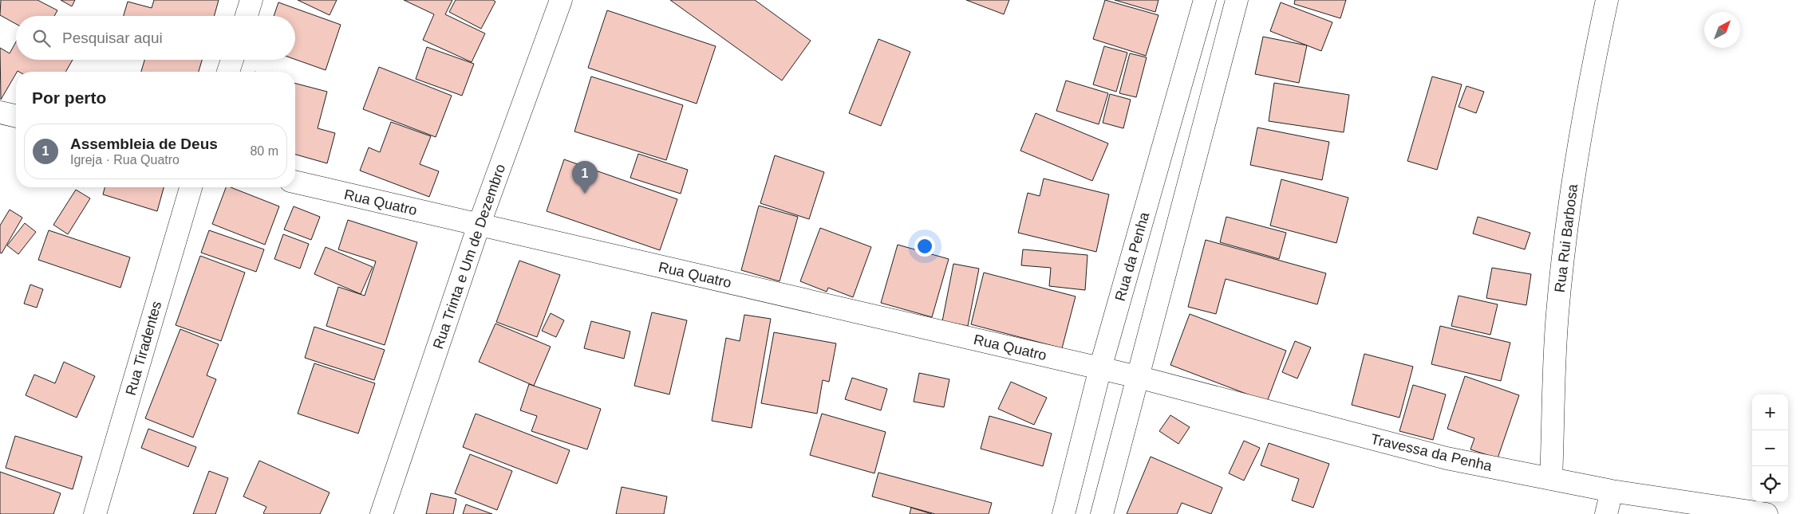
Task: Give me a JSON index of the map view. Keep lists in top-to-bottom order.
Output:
{
  "streets": {
    "street": [
      "Rua Quatro",
      "Rua Rui Barbosa",
      "Rua Trinta e Um de Dezembro",
      "Rua da Penha",
      "Rua Tiradentes",
      "Travessa da Penha"
    ]
  },
  "crossings": [
    ["Rua Quatro", "Rua Trinta e Um de Dezembro"],
    ["Rua Quatro", "Rua da Penha"],
    ["Rua Quatro", "Travessa da Penha"],
    ["Rua Rui Barbosa", "Travessa da Penha"],
    ["Rua da Penha", "Travessa da Penha"]
  ],
  "north": "top right",
  "page": {
    "search": "Pesquisar aqui",
    "heading": "Por perto",
    "list": [
      {
        "mark": "1",
        "name": "Assembleia de Deus",
        "note": "Igreja · Rua Quatro",
        "value": "80 m"
      }
    ],
    "pins": "1",
    "map_buttons": ["+", "−"]
  }
}
